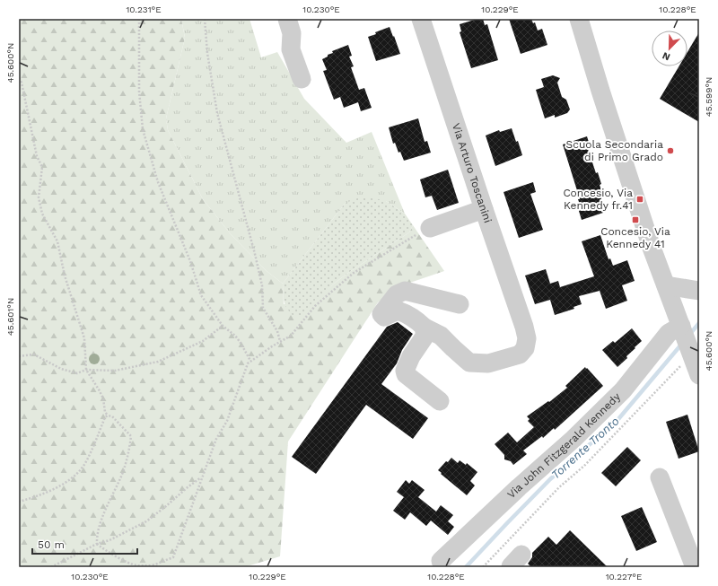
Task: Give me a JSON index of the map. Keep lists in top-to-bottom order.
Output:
{
  "streets": {
    "street": ["Via Arturo Toscanini", "Via John Fitzgerald Kennedy"]
  },
  "water": ["Torrente Tronto"],
  "places": {
    "other": ["Scuola Secondaria di Primo Grado"],
    "transit": ["Concesio, Via Kennedy fr.41", "Concesio, Via Kennedy 41"]
  },
  "scale_bar": "50 m",
  "north": "bottom left",
  "coordinates": [
    "10.231°E",
    "10.230°E",
    "10.229°E",
    "10.228°E",
    "45.600°N",
    "45.599°N",
    "45.601°N",
    "10.227°E"
  ]
}
